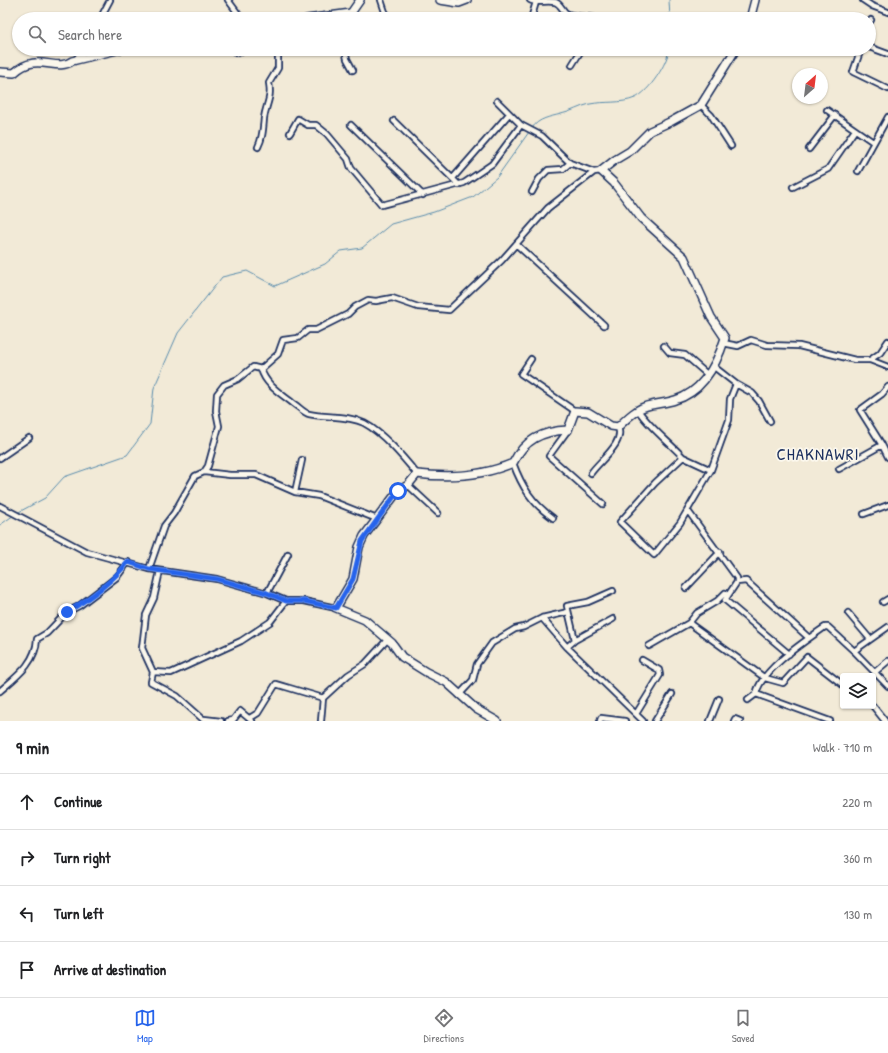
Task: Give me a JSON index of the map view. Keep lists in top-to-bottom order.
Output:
{
  "districts": ["CHAKNAWRI"],
  "north": "top right",
  "page": {
    "search": "Search here",
    "heading": ["9 min", "Walk · 710 m"],
    "list": [
      ["Continue", "220 m"],
      ["Turn right", "360 m"],
      ["Turn left", "130 m"],
      "Arrive at destination"
    ],
    "nav": ["Map", "Directions", "Saved"]
  }
}
